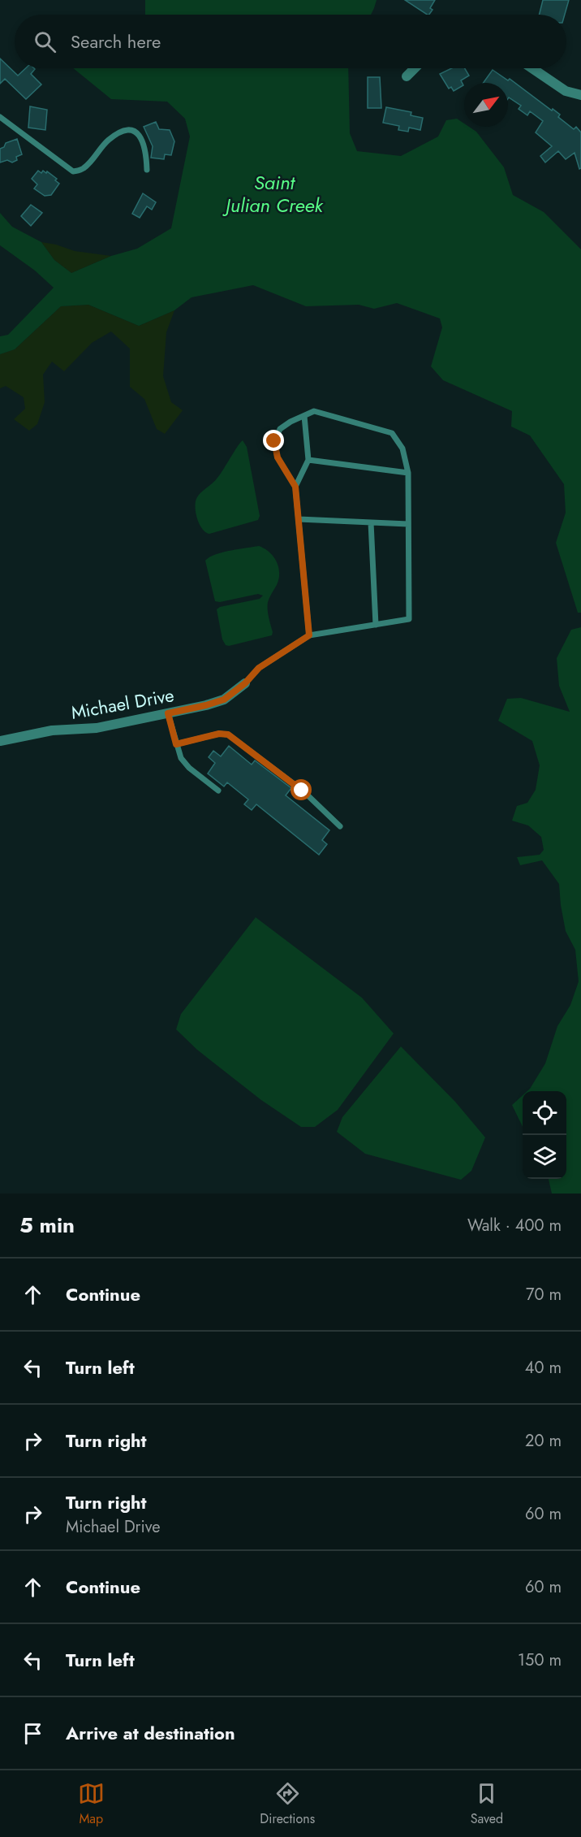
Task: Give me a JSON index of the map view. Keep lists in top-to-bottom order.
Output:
{
  "streets": {
    "street": ["Michael Drive"]
  },
  "water": ["Saint Julian Creek"],
  "north": "top right",
  "page": {
    "search": "Search here",
    "heading": ["5 min", "Walk · 400 m"],
    "list": [
      ["Continue", "70 m"],
      ["Turn left", "40 m"],
      ["Turn right", "20 m"],
      ["Turn right", "Michael Drive", "60 m"],
      ["Continue", "60 m"],
      ["Turn left", "150 m"],
      "Arrive at destination"
    ],
    "nav": ["Map", "Directions", "Saved"]
  }
}
